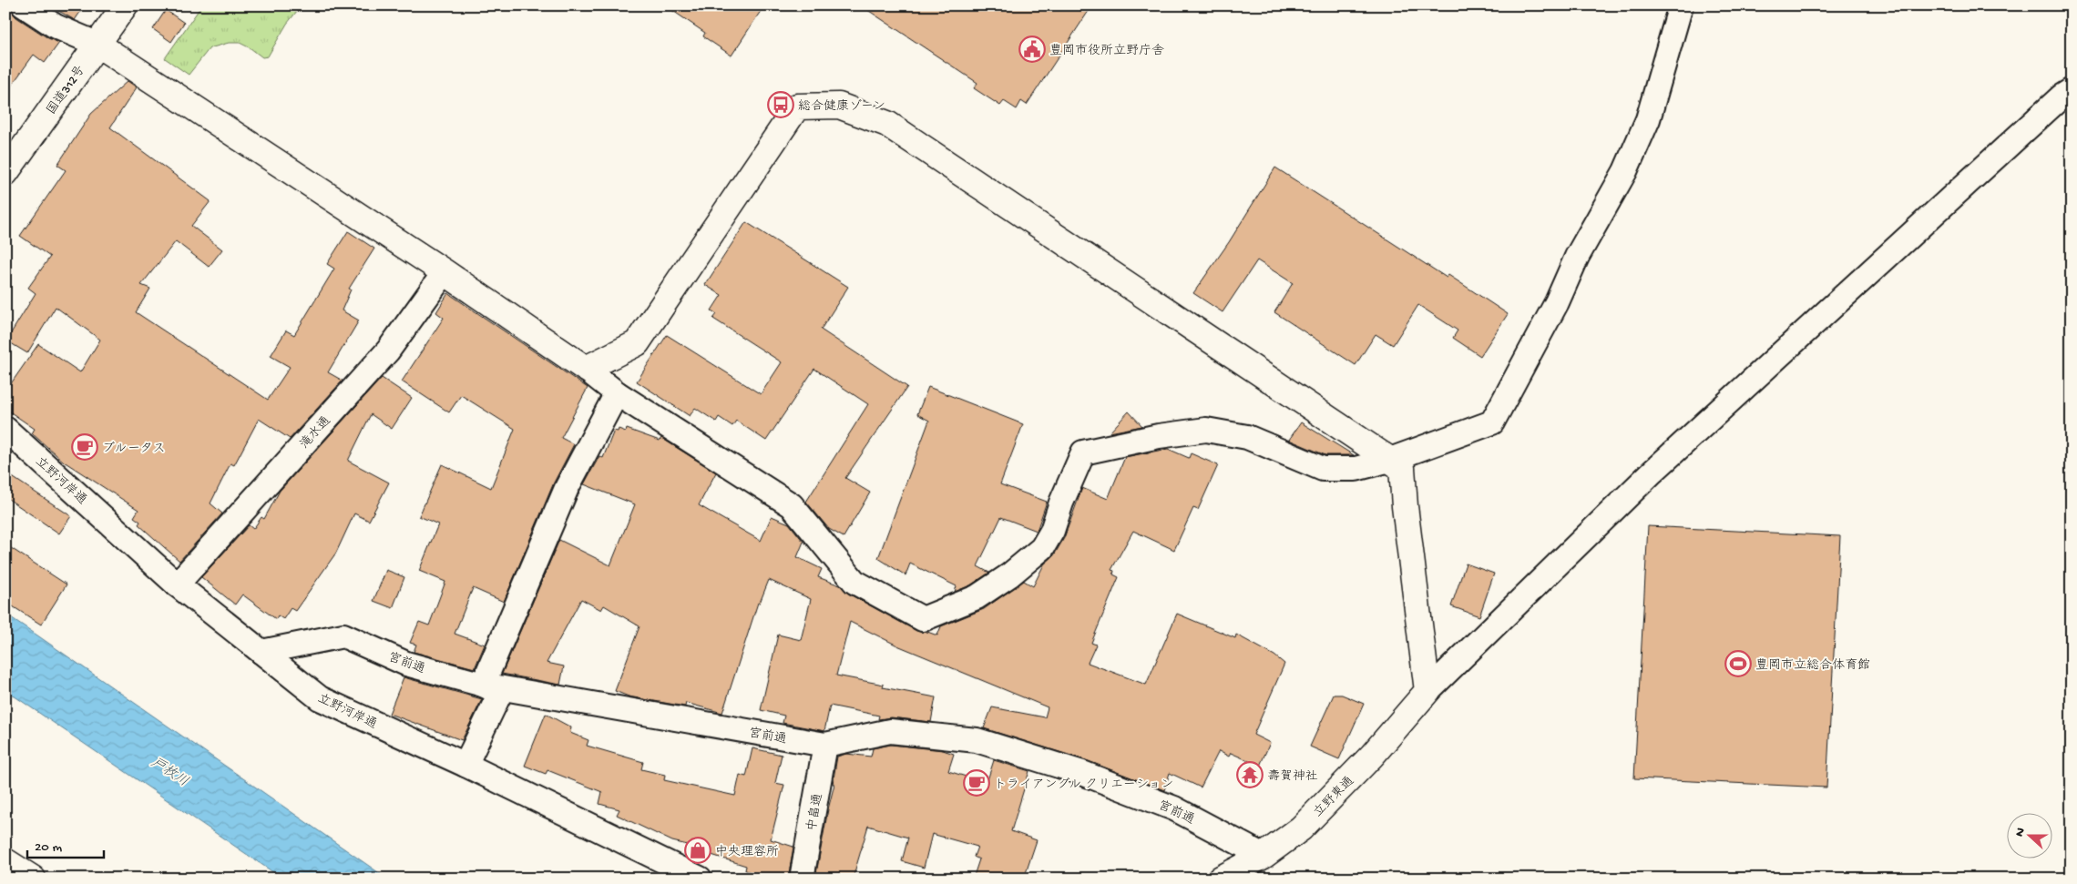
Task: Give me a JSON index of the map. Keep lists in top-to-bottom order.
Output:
{
  "streets": {
    "main road": ["国道312号", "立野東通"],
    "street": [
      "滝水通",
      "立野河岸通",
      "宮前通",
      "中畠通"
    ]
  },
  "crossings": [
    ["滝水通", "立野河岸通"],
    ["立野河岸通", "宮前通"],
    ["宮前通", "立野東通"],
    ["宮前通", "中畠通"]
  ],
  "water": ["戸枚川"],
  "places": {
    "public building": ["豊岡市役所立野庁舎"],
    "bus stop": ["総合健康ゾーン"],
    "cafe": ["ブルータス", "トライアングル クリエーション"],
    "sports": ["豊岡市立総合体育館"],
    "temple": ["壽賀神社"],
    "shop": ["中央理容所"]
  },
  "scale_bar": "20 m",
  "north": "left"
}
